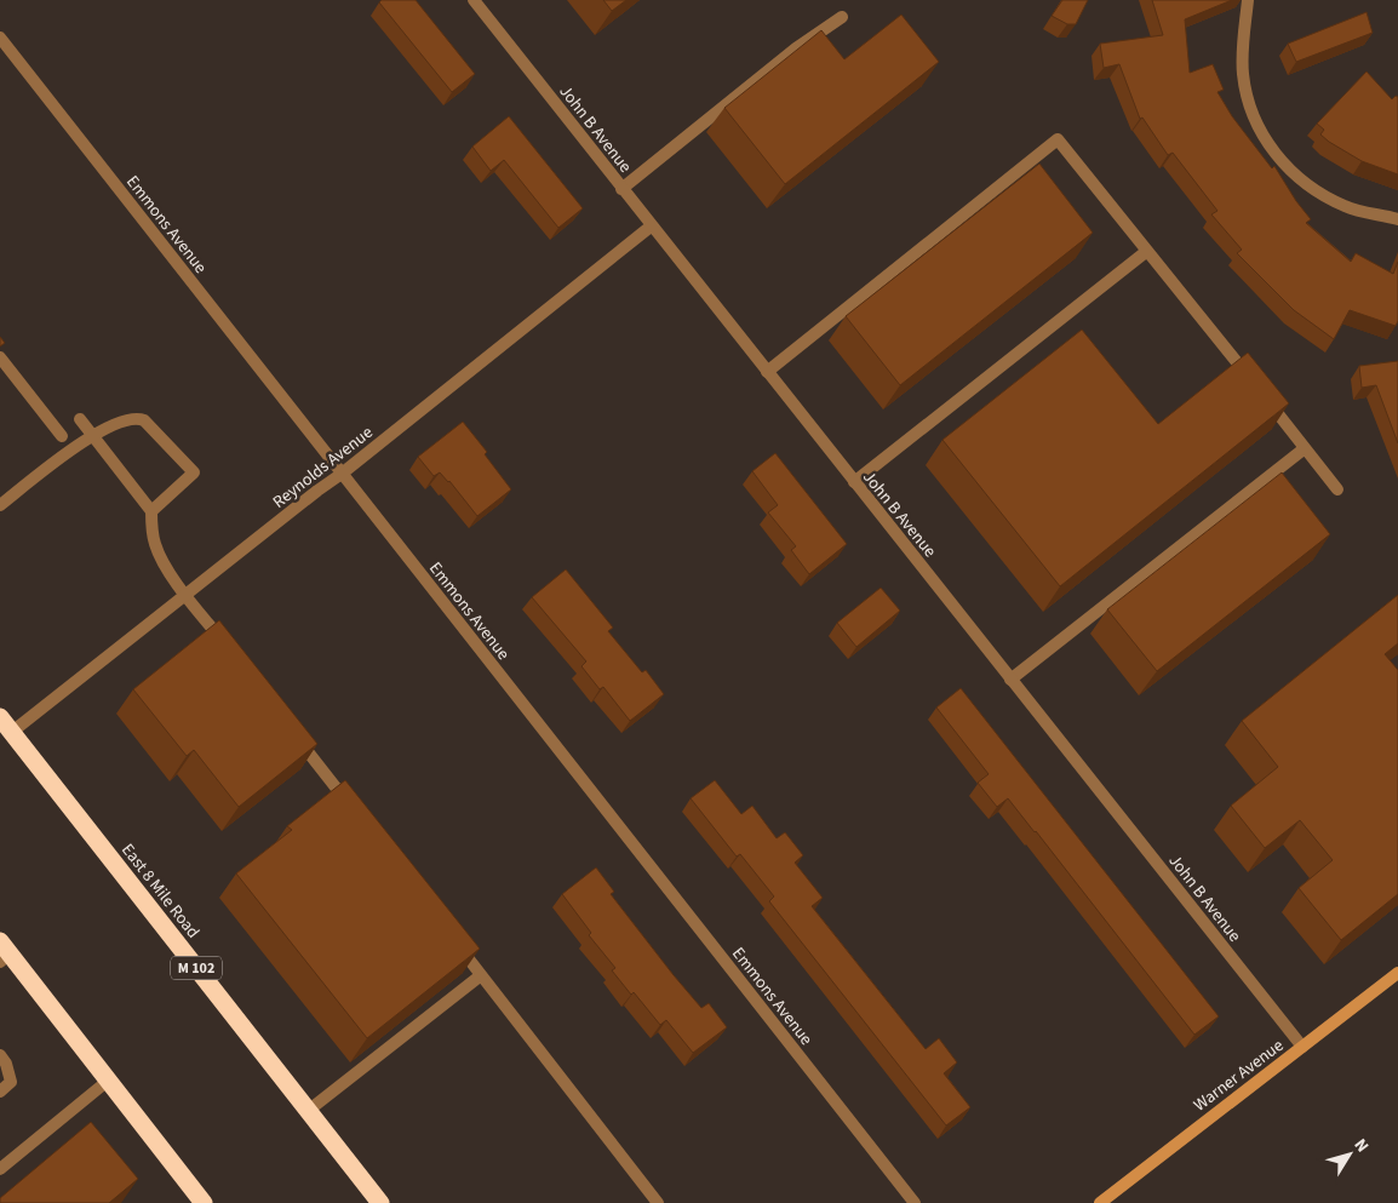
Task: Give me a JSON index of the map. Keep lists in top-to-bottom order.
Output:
{
  "streets": {
    "highway": ["East 8 Mile Road", "M 102"],
    "street": [
      "John B Avenue",
      "Emmons Avenue",
      "Reynolds Avenue",
      "Warner Avenue"
    ]
  },
  "crossings": [
    ["John B Avenue", "Reynolds Avenue"],
    ["John B Avenue", "Warner Avenue"],
    ["Emmons Avenue", "Reynolds Avenue"],
    ["Reynolds Avenue", "East 8 Mile Road"]
  ],
  "north": "top right"
}
